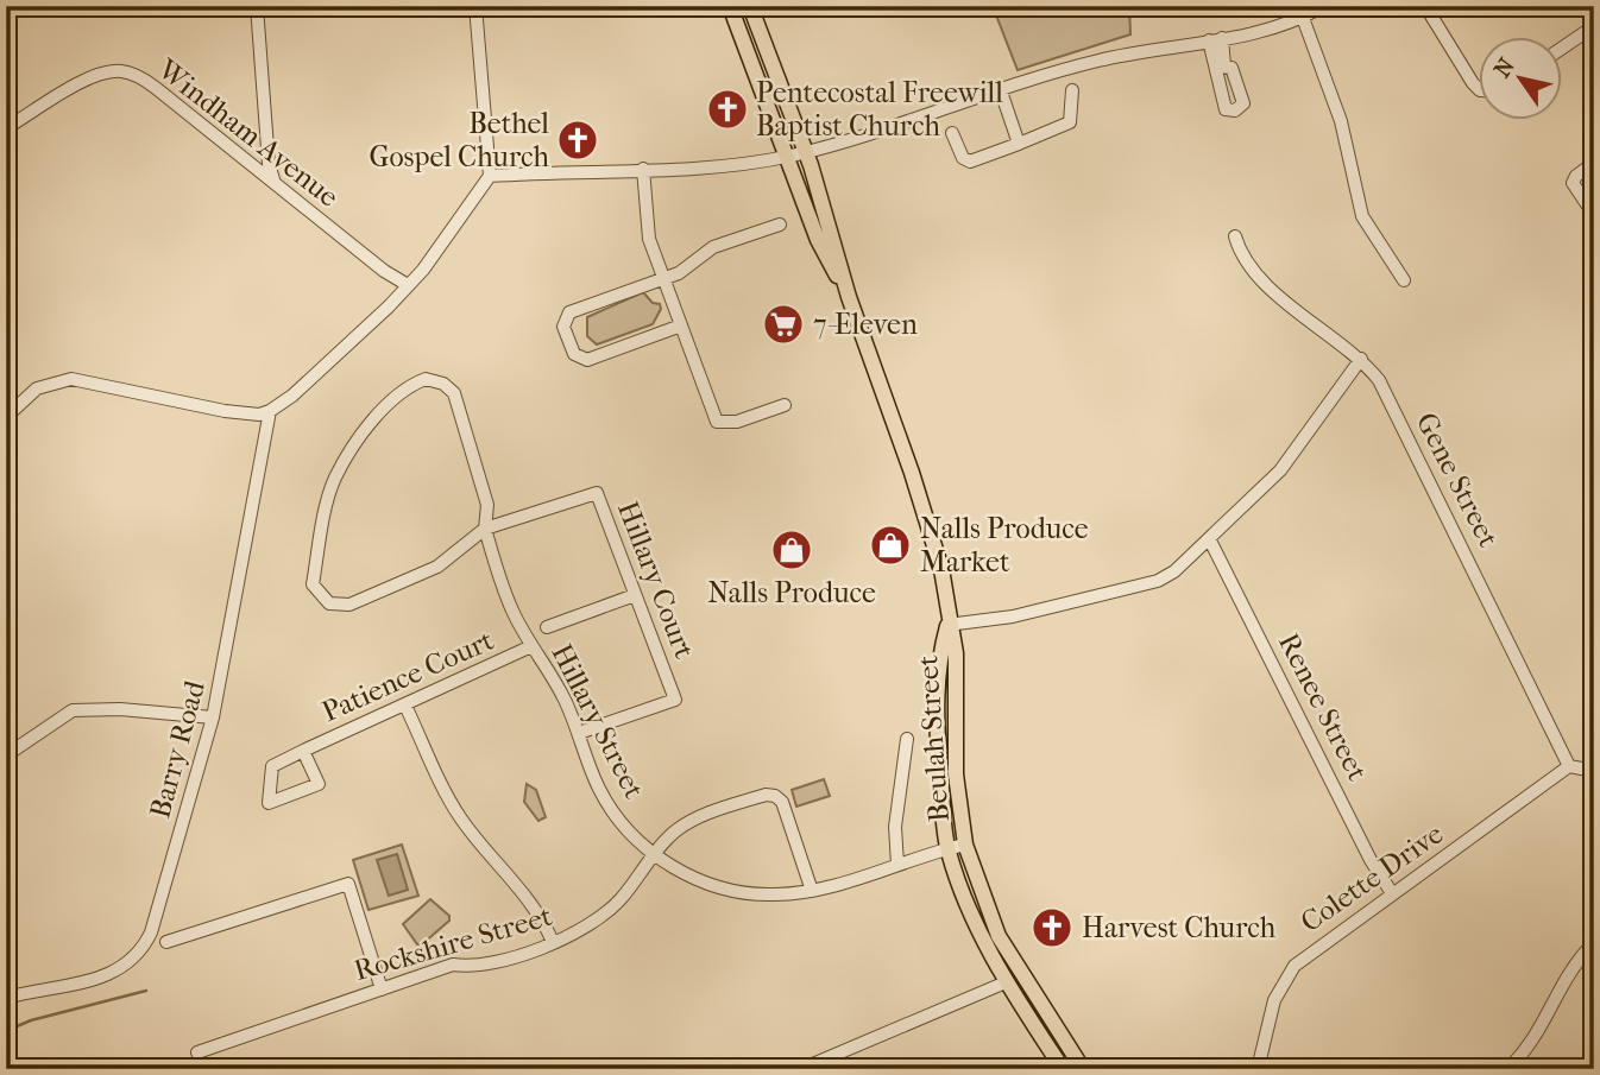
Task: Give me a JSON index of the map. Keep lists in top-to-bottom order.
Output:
{
  "streets": {
    "main road": ["Beulah Street"],
    "street": [
      "Windham Avenue",
      "Gene Street",
      "Hillary Court",
      "Patience Court",
      "Renee Street",
      "Hillary Street",
      "Barry Road",
      "Colette Drive",
      "Rockshire Street"
    ]
  },
  "crossings": [
    ["Gene Street", "Colette Drive"],
    ["Hillary Court", "Hillary Street"],
    ["Patience Court", "Hillary Street"],
    ["Renee Street", "Colette Drive"],
    ["Hillary Street", "Beulah Street"],
    ["Hillary Street", "Rockshire Street"]
  ],
  "places": {
    "church": ["Pentecostal Freewill Baptist Church", "Bethel Gospel Church", "Harvest Church"],
    "supermarket": ["7-Eleven"],
    "shop": ["Nalls Produce Market", "Nalls Produce"]
  },
  "north": "top left"
}
